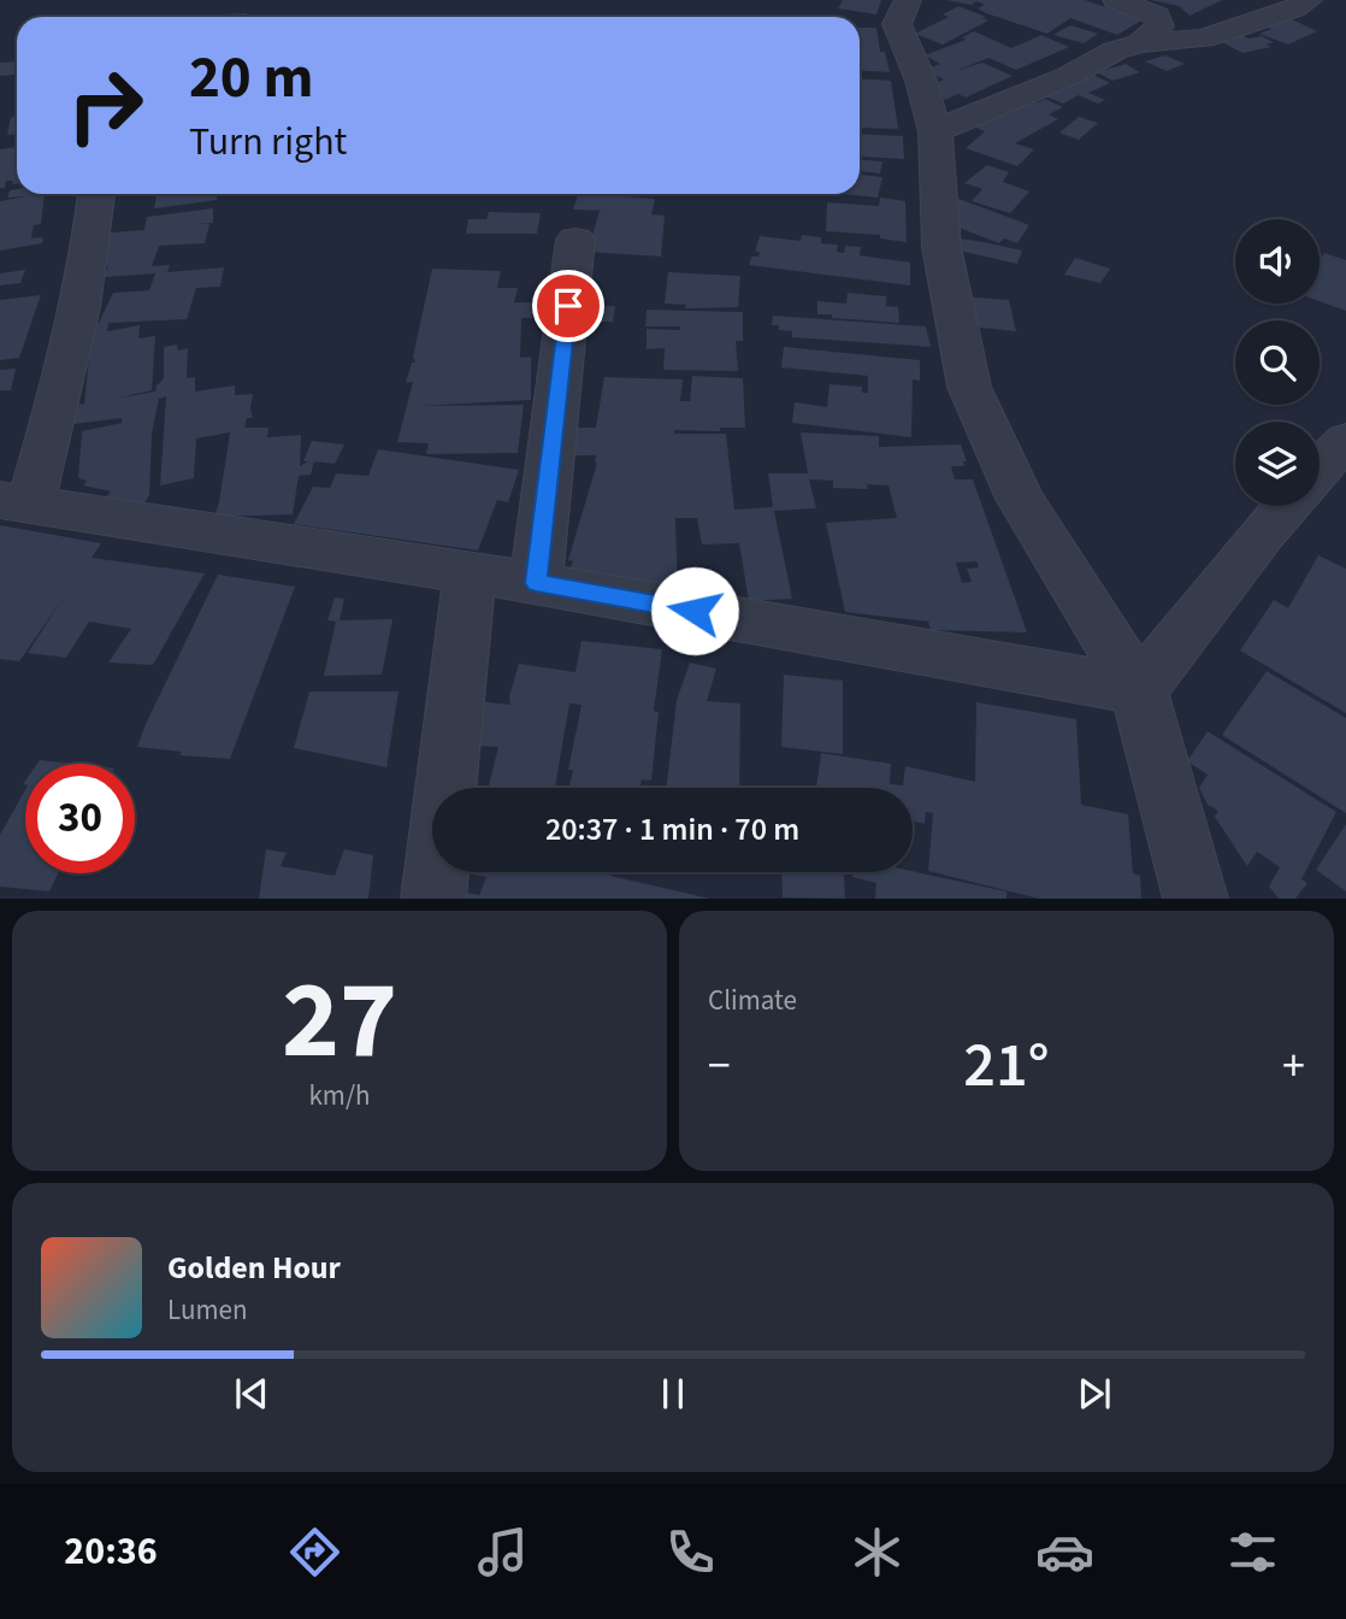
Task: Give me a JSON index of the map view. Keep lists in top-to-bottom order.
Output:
{
  "page": {
    "turn": ["20 m", "Turn right"],
    "limit": "30",
    "trip": "20:37 · 1 min · 70 m",
    "tile": [
      ["27", "km/h"],
      "Climate"
    ],
    "heat": ["−", "21°", "+"],
    "song": ["Golden Hour", "Lumen"],
    "tabs": "20:36"
  }
}
